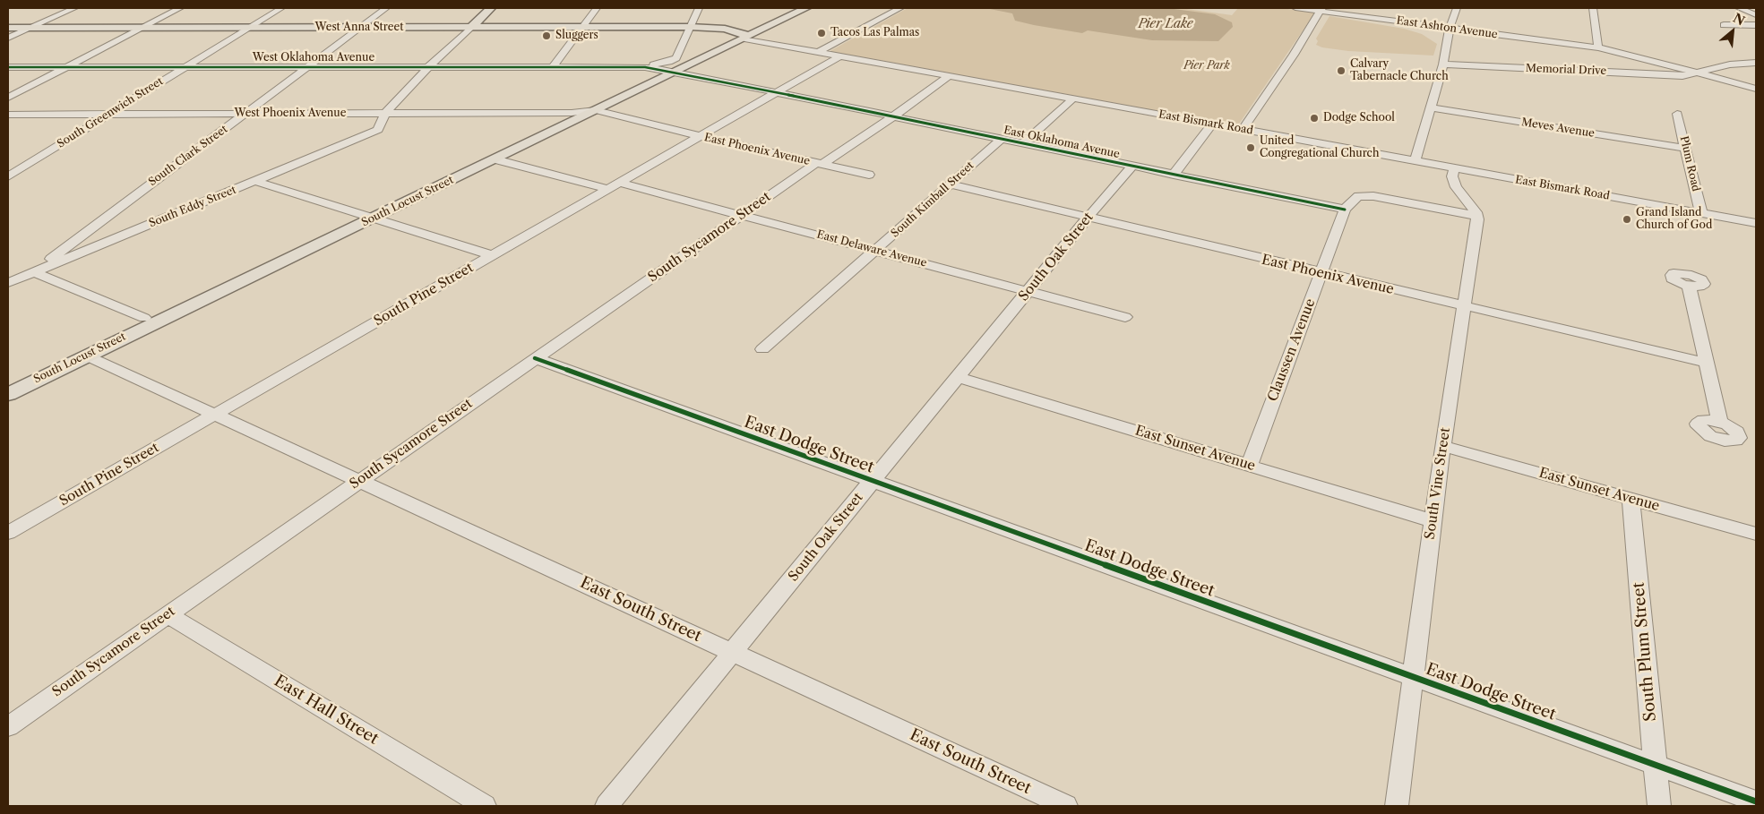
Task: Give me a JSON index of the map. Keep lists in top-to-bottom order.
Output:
{
  "streets": {
    "main road": ["West Anna Street", "South Locust Street"],
    "street": [
      "East Ashton Avenue",
      "West Oklahoma Avenue",
      "Memorial Drive",
      "South Greenwich Street",
      "West Phoenix Avenue",
      "East Bismark Road",
      "Meves Avenue",
      "East Oklahoma Avenue",
      "East Phoenix Avenue",
      "South Clark Street",
      "Plum Road",
      "South Kimball Street",
      "South Eddy Street",
      "South Sycamore Street",
      "East Delaware Avenue",
      "South Oak Street",
      "South Pine Street",
      "Claussen Avenue",
      "East Dodge Street",
      "East Sunset Avenue",
      "South Vine Street",
      "East South Street",
      "South Plum Street",
      "East Hall Street"
    ]
  },
  "crossings": [
    ["West Anna Street", "South Greenwich Street"],
    ["West Anna Street", "East Bismark Road"],
    ["West Anna Street", "South Clark Street"],
    ["West Anna Street", "South Locust Street"],
    ["East Ashton Avenue", "Memorial Drive"],
    ["West Oklahoma Avenue", "South Greenwich Street"],
    ["West Oklahoma Avenue", "East Oklahoma Avenue"],
    ["West Oklahoma Avenue", "South Clark Street"],
    ["West Oklahoma Avenue", "South Locust Street"],
    ["West Oklahoma Avenue", "South Pine Street"],
    ["South Greenwich Street", "West Phoenix Avenue"],
    ["West Phoenix Avenue", "East Phoenix Avenue"],
    ["West Phoenix Avenue", "South Clark Street"],
    ["West Phoenix Avenue", "South Locust Street"],
    ["West Phoenix Avenue", "South Eddy Street"],
    ["West Phoenix Avenue", "South Pine Street"],
    ["East Bismark Road", "Plum Road"],
    ["East Bismark Road", "South Locust Street"],
    ["East Bismark Road", "South Sycamore Street"],
    ["East Bismark Road", "South Pine Street"],
    ["Meves Avenue", "Plum Road"],
    ["East Oklahoma Avenue", "South Kimball Street"],
    ["East Oklahoma Avenue", "South Sycamore Street"],
    ["East Oklahoma Avenue", "South Oak Street"],
    ["East Oklahoma Avenue", "South Pine Street"],
    ["East Oklahoma Avenue", "Claussen Avenue"],
    ["East Phoenix Avenue", "South Kimball Street"],
    ["East Phoenix Avenue", "South Sycamore Street"],
    ["East Phoenix Avenue", "South Oak Street"],
    ["East Phoenix Avenue", "South Pine Street"],
    ["East Phoenix Avenue", "Claussen Avenue"],
    ["East Phoenix Avenue", "South Vine Street"],
    ["South Clark Street", "South Eddy Street"],
    ["South Kimball Street", "East Delaware Avenue"],
    ["South Locust Street", "East Delaware Avenue"],
    ["South Locust Street", "East South Street"],
    ["South Sycamore Street", "East Delaware Avenue"],
    ["South Sycamore Street", "East Dodge Street"],
    ["South Sycamore Street", "East South Street"],
    ["South Sycamore Street", "East Hall Street"],
    ["East Delaware Avenue", "South Oak Street"],
    ["East Delaware Avenue", "South Pine Street"],
    ["South Oak Street", "East Dodge Street"],
    ["South Oak Street", "East Sunset Avenue"],
    ["South Oak Street", "East South Street"],
    ["South Pine Street", "East South Street"],
    ["Claussen Avenue", "East Sunset Avenue"],
    ["East Dodge Street", "South Vine Street"],
    ["East Dodge Street", "South Plum Street"],
    ["East Sunset Avenue", "South Vine Street"],
    ["East Sunset Avenue", "South Plum Street"]
  ],
  "water": ["Pier Lake"],
  "parks": ["Pier Park"],
  "places": [
    "Tacos Las Palmas",
    "Sluggers",
    "Calvary Tabernacle Church",
    "Dodge School",
    "United Congregational Church",
    "Grand Island Church of God"
  ],
  "north": "top right"
}
